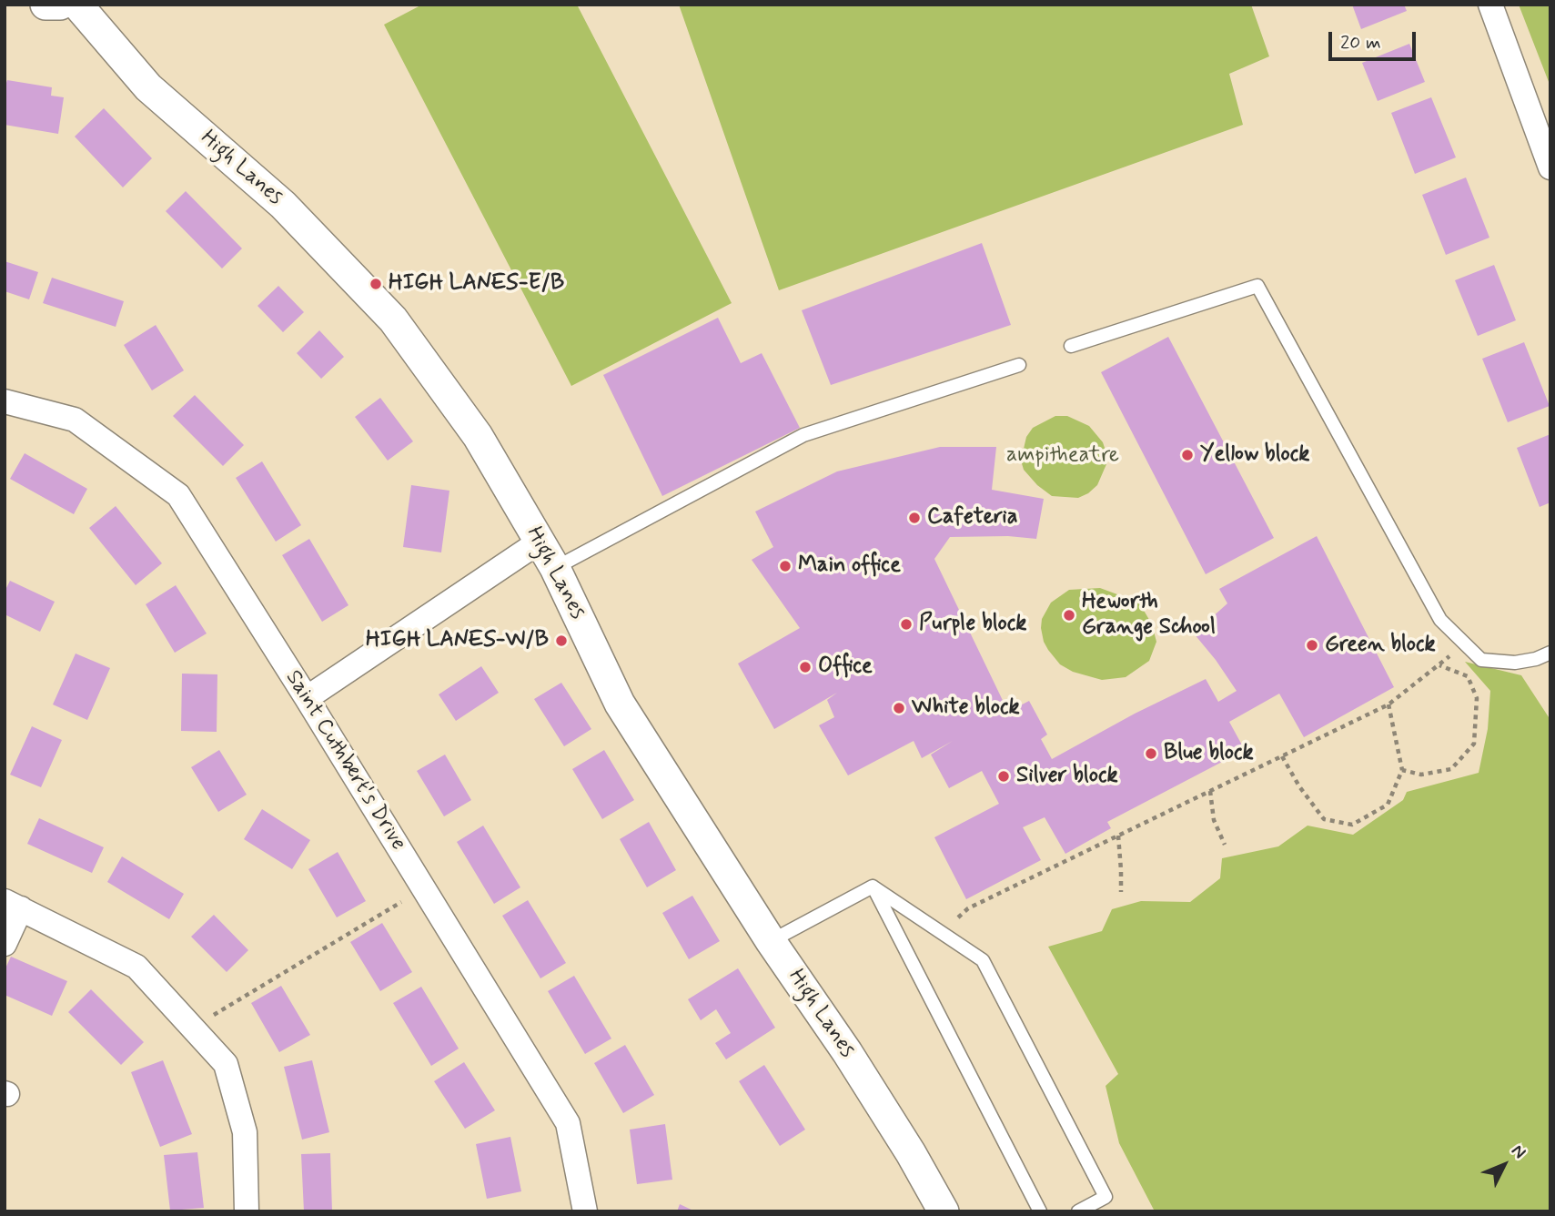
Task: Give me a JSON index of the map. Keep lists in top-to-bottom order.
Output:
{
  "streets": {
    "street": ["High Lanes", "Saint Cuthbert's Drive"]
  },
  "parks": ["ampitheatre"],
  "places": [
    "HIGH LANES-E/B",
    "Yellow block",
    "Cafeteria",
    "Main office",
    "Heworth Grange School",
    "Purple block",
    "HIGH LANES-W/B",
    "Green block",
    "Office",
    "White block",
    "Blue block",
    "Silver block"
  ],
  "scale_bar": "20 m",
  "north": "top right"
}
